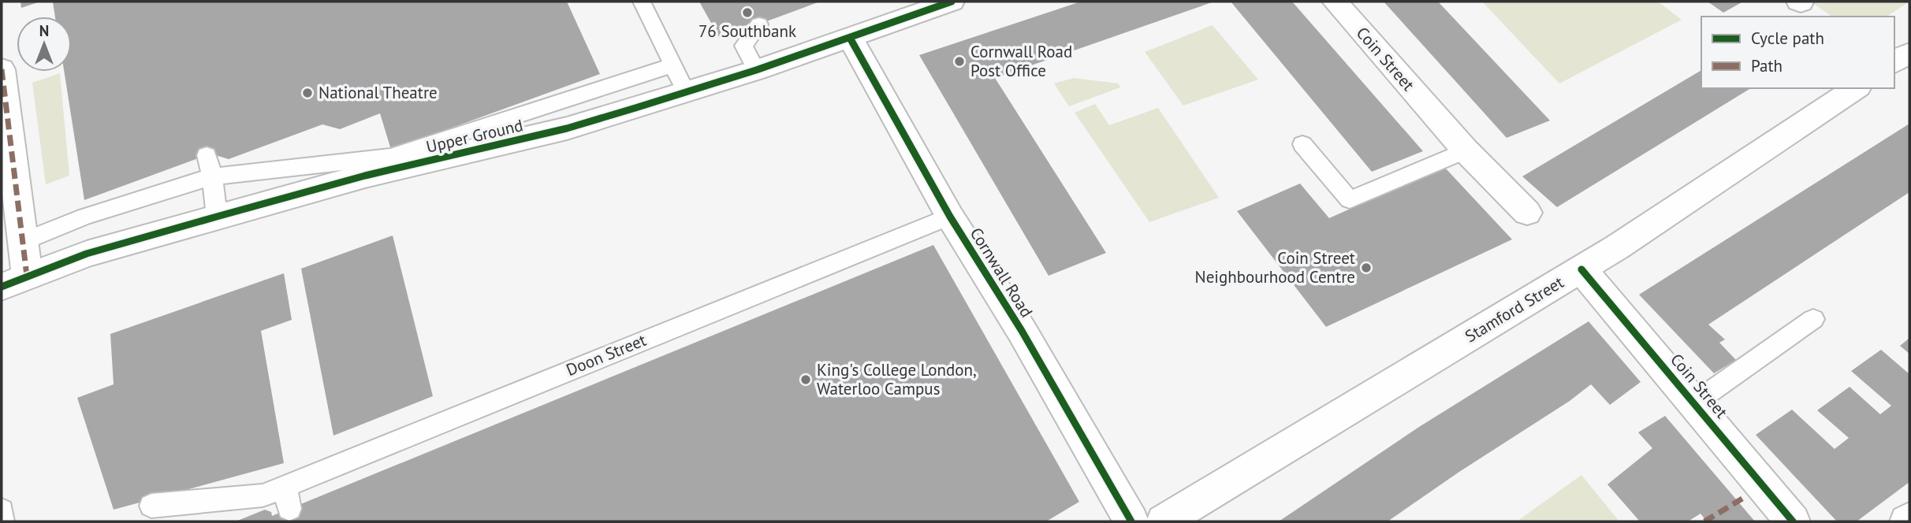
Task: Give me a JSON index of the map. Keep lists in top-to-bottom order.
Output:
{
  "streets": {
    "street": [
      "Coin Street",
      "Upper Ground",
      "Cornwall Road",
      "Stamford Street"
    ],
    "lane": ["Doon Street"]
  },
  "crossings": [
    ["Coin Street", "Stamford Street"],
    ["Upper Ground", "Cornwall Road"],
    ["Cornwall Road", "Doon Street"]
  ],
  "places": [
    "76 Southbank",
    "Cornwall Road Post Office",
    "National Theatre",
    "Coin Street Neighbourhood Centre",
    "King's College London, Waterloo Campus"
  ],
  "legend": ["Cycle path", "Path"],
  "north": "top"
}
